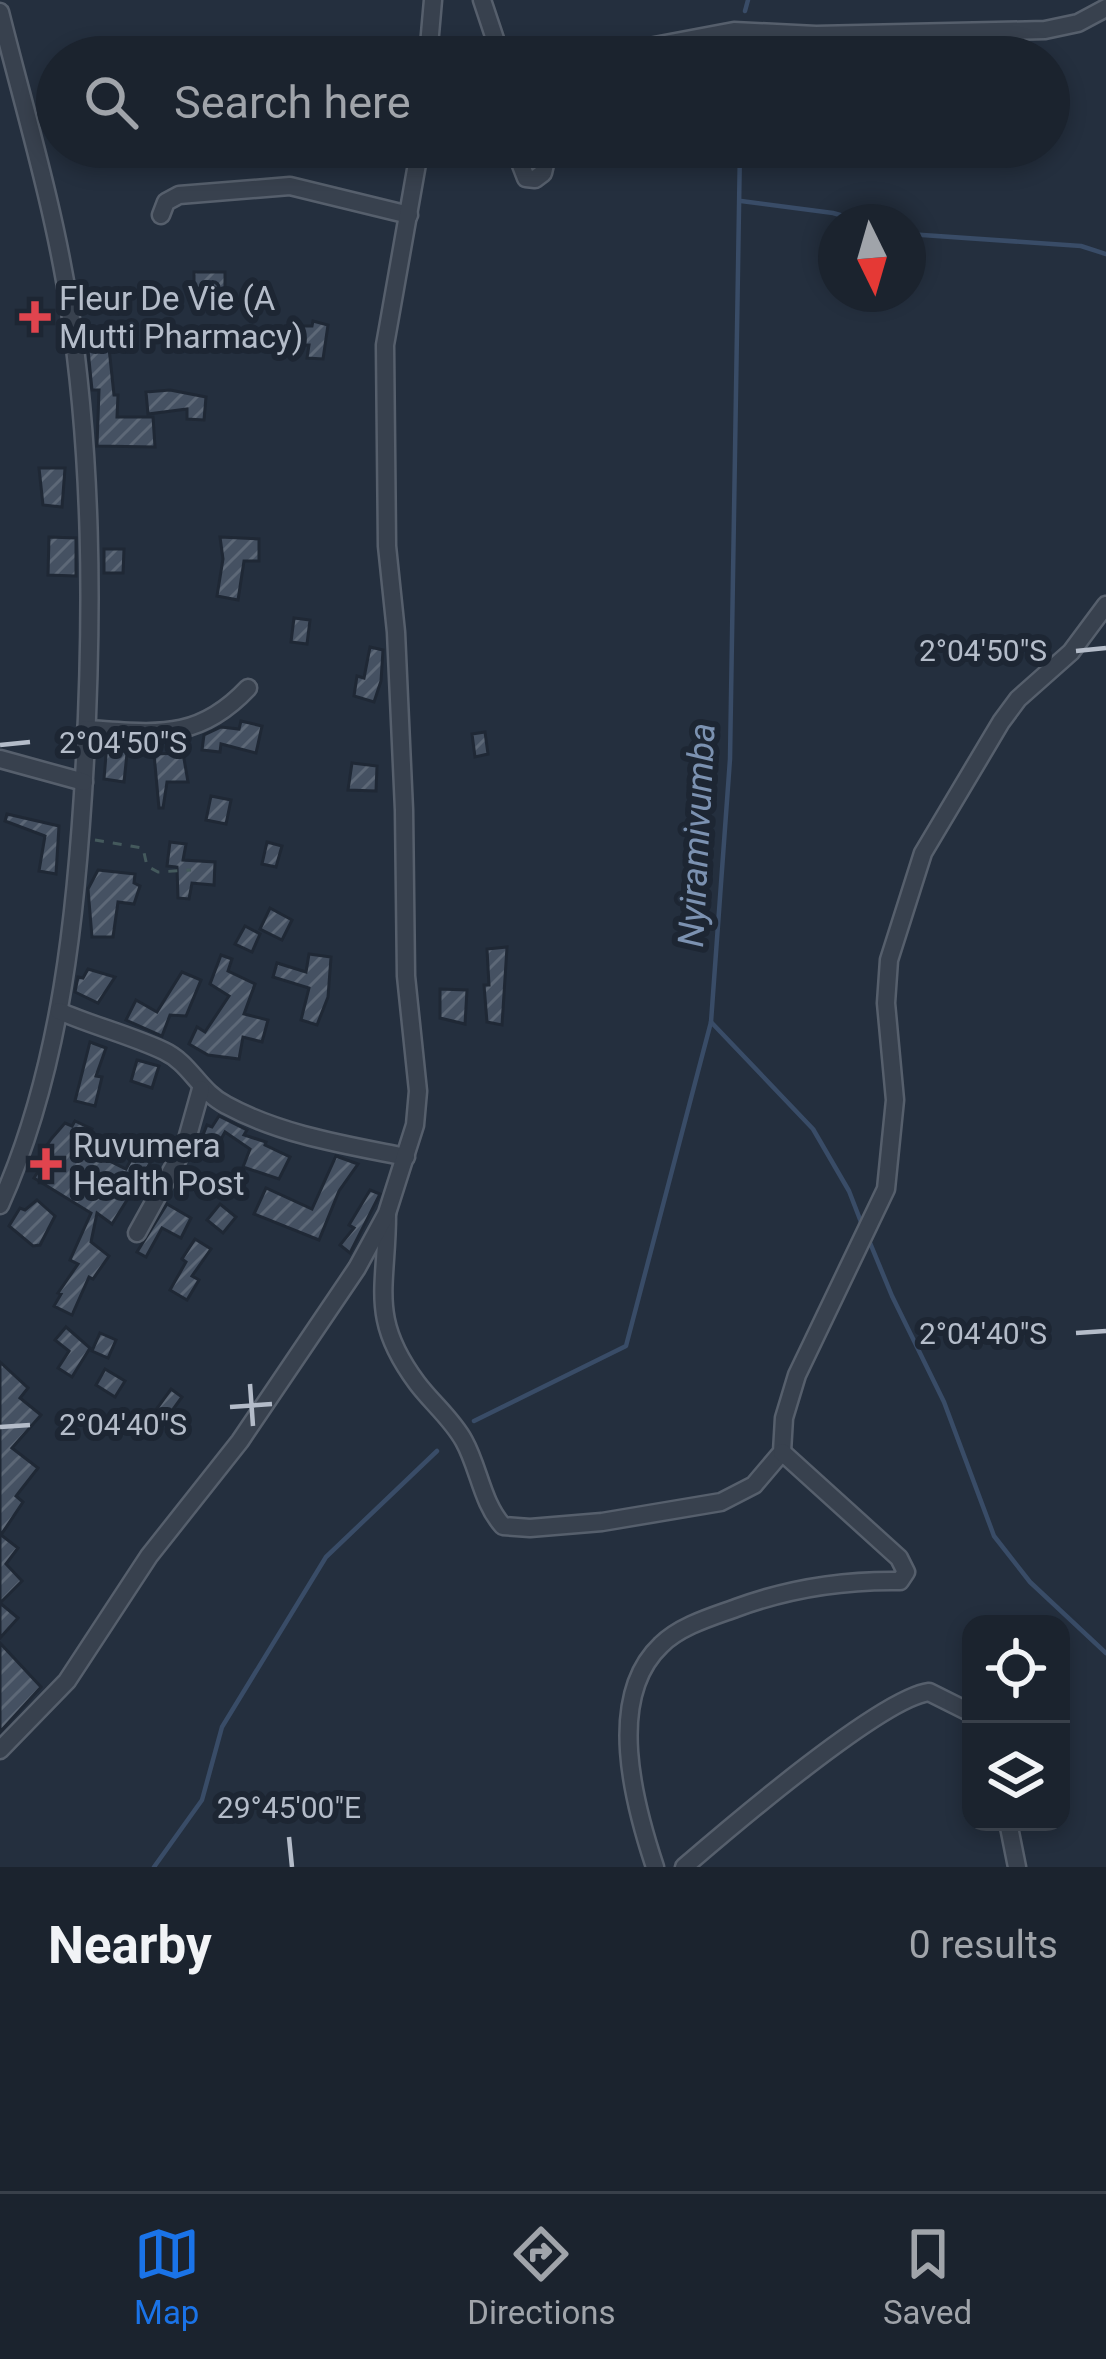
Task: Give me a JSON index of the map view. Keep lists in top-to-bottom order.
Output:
{
  "water": ["Nyiramivumba"],
  "places": {
    "health": ["Fleur De Vie (A Mutti Pharmacy)", "Ruvumera Health Post"]
  },
  "north": "bottom",
  "page": {
    "search": "Search here",
    "heading": ["Nearby", "0 results"],
    "nav": ["Map", "Directions", "Saved"]
  },
  "coordinates": ["2°04'50\"S", "2°04'40\"S", "29°45'00\"E"]
}
